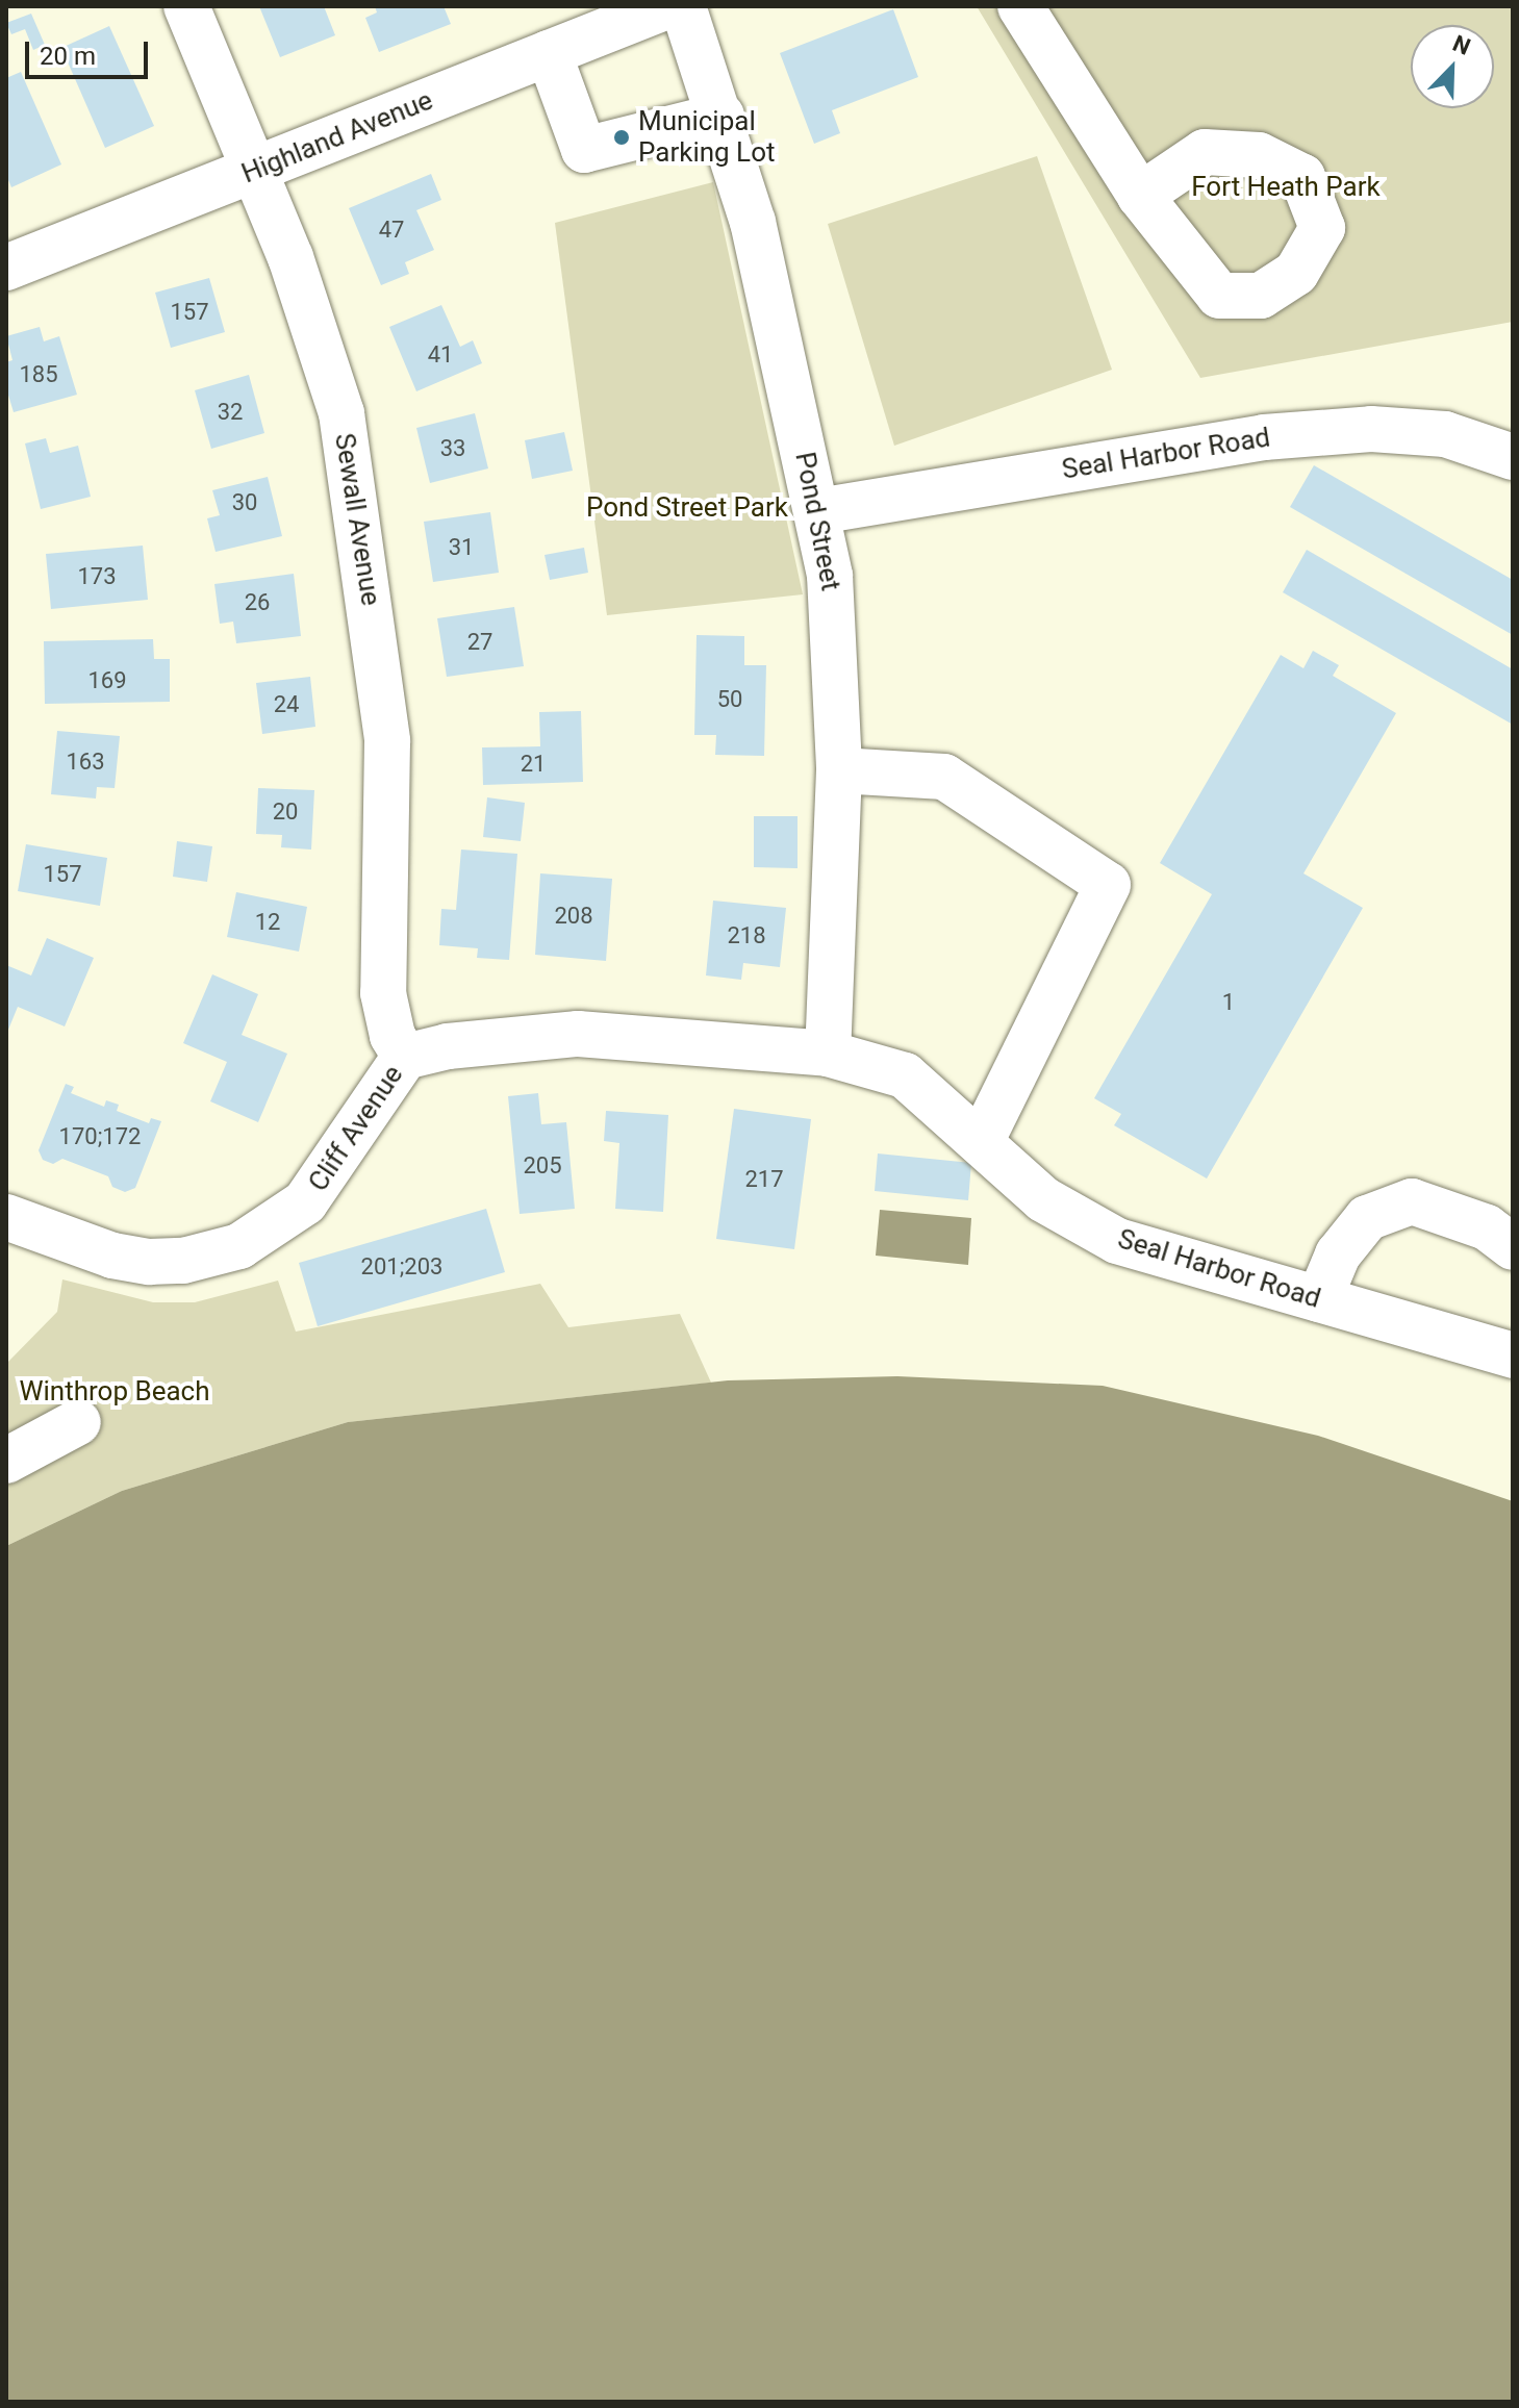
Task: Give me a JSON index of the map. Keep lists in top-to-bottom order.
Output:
{
  "streets": {
    "street": [
      "Highland Avenue",
      "Seal Harbor Road",
      "Sewall Avenue",
      "Pond Street",
      "Cliff Avenue"
    ]
  },
  "crossings": [
    ["Highland Avenue", "Sewall Avenue"],
    ["Seal Harbor Road", "Pond Street"],
    ["Seal Harbor Road", "Cliff Avenue"],
    ["Sewall Avenue", "Cliff Avenue"],
    ["Pond Street", "Cliff Avenue"]
  ],
  "parks": ["Fort Heath Park", "Pond Street Park", "Winthrop Beach"],
  "places": ["Municipal Parking Lot"],
  "house_numbers": [
    "47",
    "157",
    "41",
    "185",
    "32",
    "33",
    "30",
    "31",
    "173",
    "26",
    "27",
    "169",
    "50",
    "24",
    "163",
    "21",
    "20",
    "157",
    "208",
    "12",
    "218",
    "1",
    "170;172",
    "205",
    "217",
    "201;203"
  ],
  "scale_bar": "20 m",
  "north": "top right"
}
